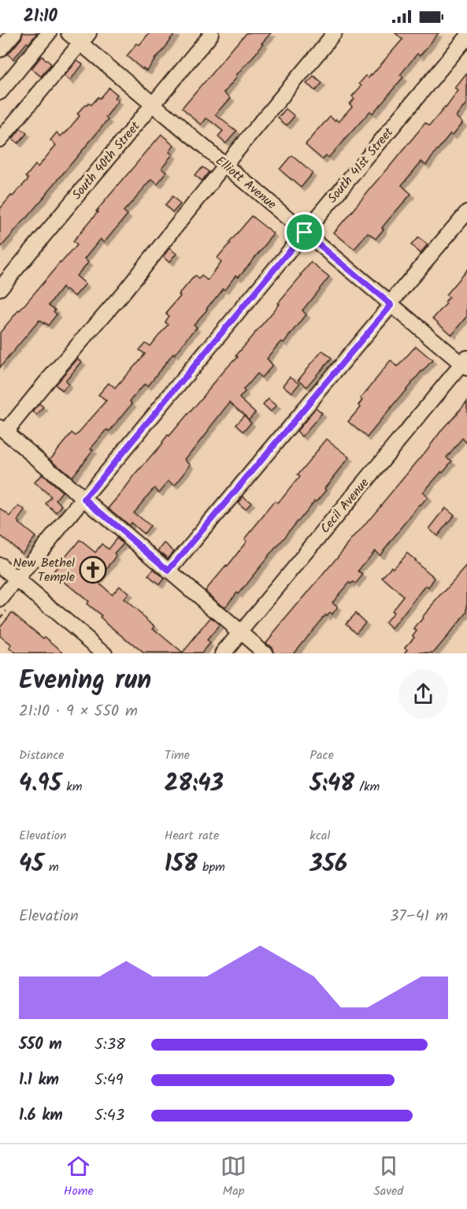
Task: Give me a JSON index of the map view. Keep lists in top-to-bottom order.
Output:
{
  "streets": {
    "street": [
      "South 40th Street",
      "South 41st Street",
      "Elliott Avenue",
      "Cecil Avenue"
    ]
  },
  "crossings": [
    ["South 40th Street", "Elliott Avenue"],
    ["South 41st Street", "Elliott Avenue"],
    ["Elliott Avenue", "Cecil Avenue"]
  ],
  "places": {
    "church": ["New Bethel Temple"]
  },
  "page": {
    "status": "21:10",
    "heading": ["Evening run", "21:10 · 9 × 550 m"],
    "stats": [
      ["Distance", "4.95 km"],
      ["Time", "28:43"],
      ["Pace", "5:48 /km"],
      ["Elevation", "45 m"],
      ["Heart rate", "158 bpm"],
      ["kcal", "356"]
    ],
    "chart": ["Elevation", "37–41 m"],
    "list": [
      {
        "name": "550 m",
        "note": "5:38"
      },
      {
        "name": "1.1 km",
        "note": "5:49"
      },
      {
        "name": "1.6 km",
        "note": "5:43"
      }
    ],
    "tabs": ["Home", "Map", "Saved"]
  }
}
